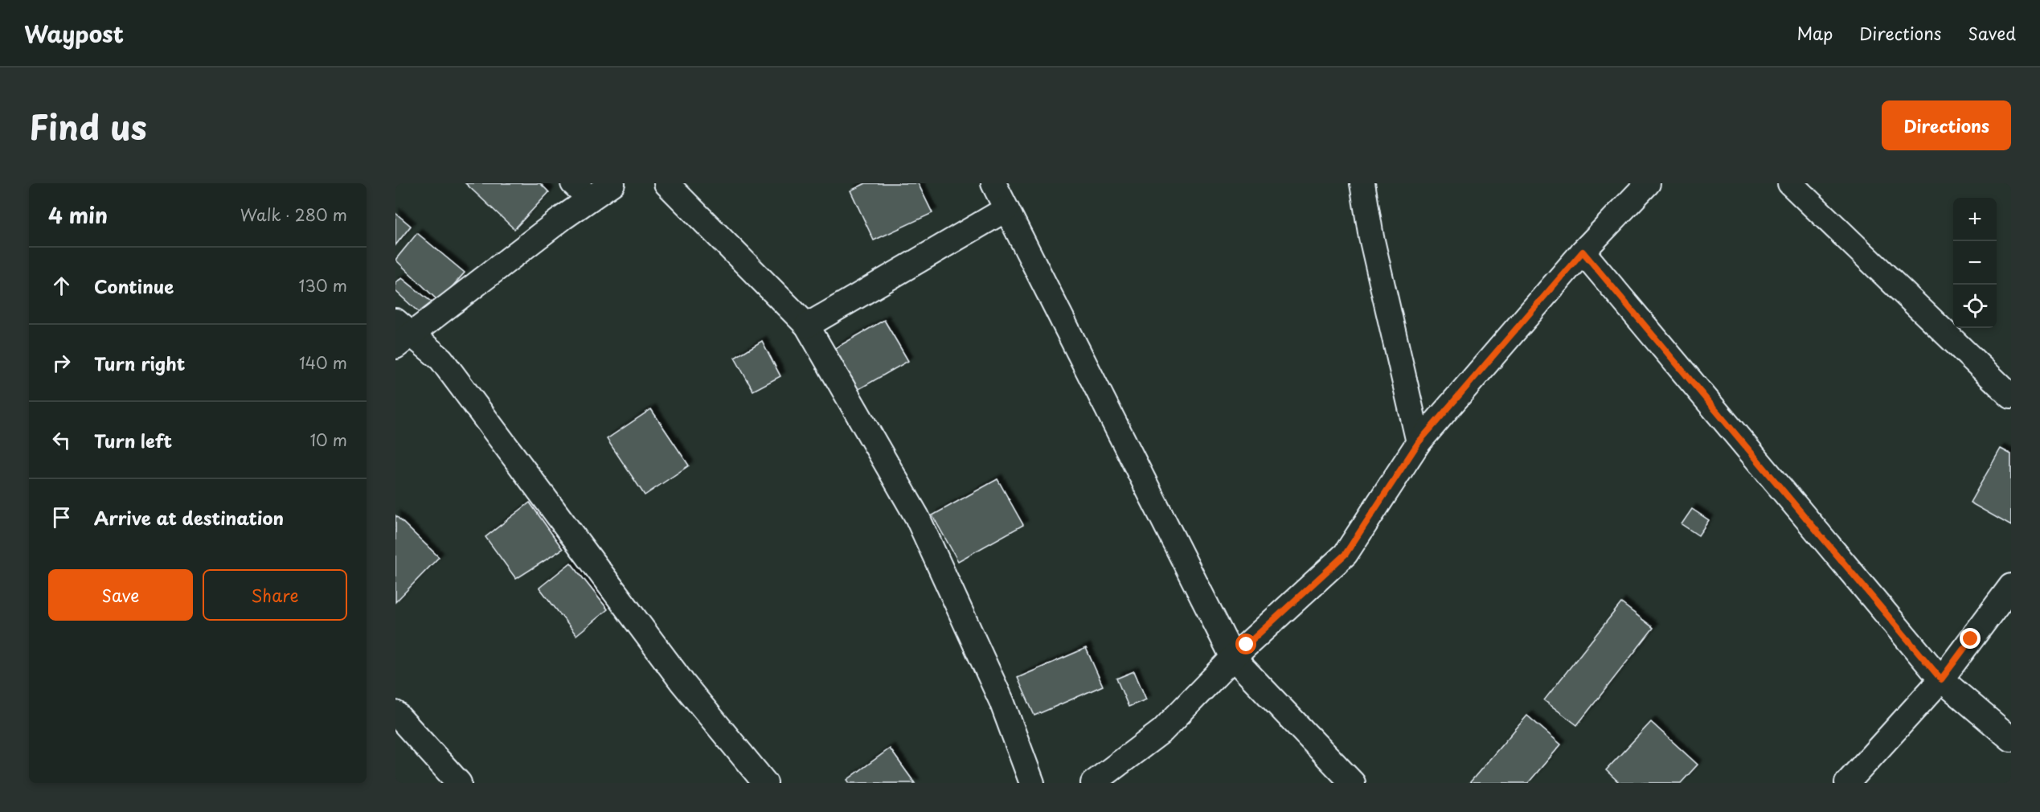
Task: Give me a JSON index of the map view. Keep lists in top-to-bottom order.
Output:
{
  "page": {
    "header": "Waypost",
    "nav": ["Map", "Directions", "Saved"],
    "title": "Find us",
    "buttons": [
      "Directions",
      ["Save", "Share"]
    ],
    "heading": ["4 min", "Walk · 280 m"],
    "map_buttons": ["+", "−"],
    "list": [
      ["Continue", "130 m"],
      ["Turn right", "140 m"],
      ["Turn left", "10 m"],
      "Arrive at destination"
    ]
  }
}
